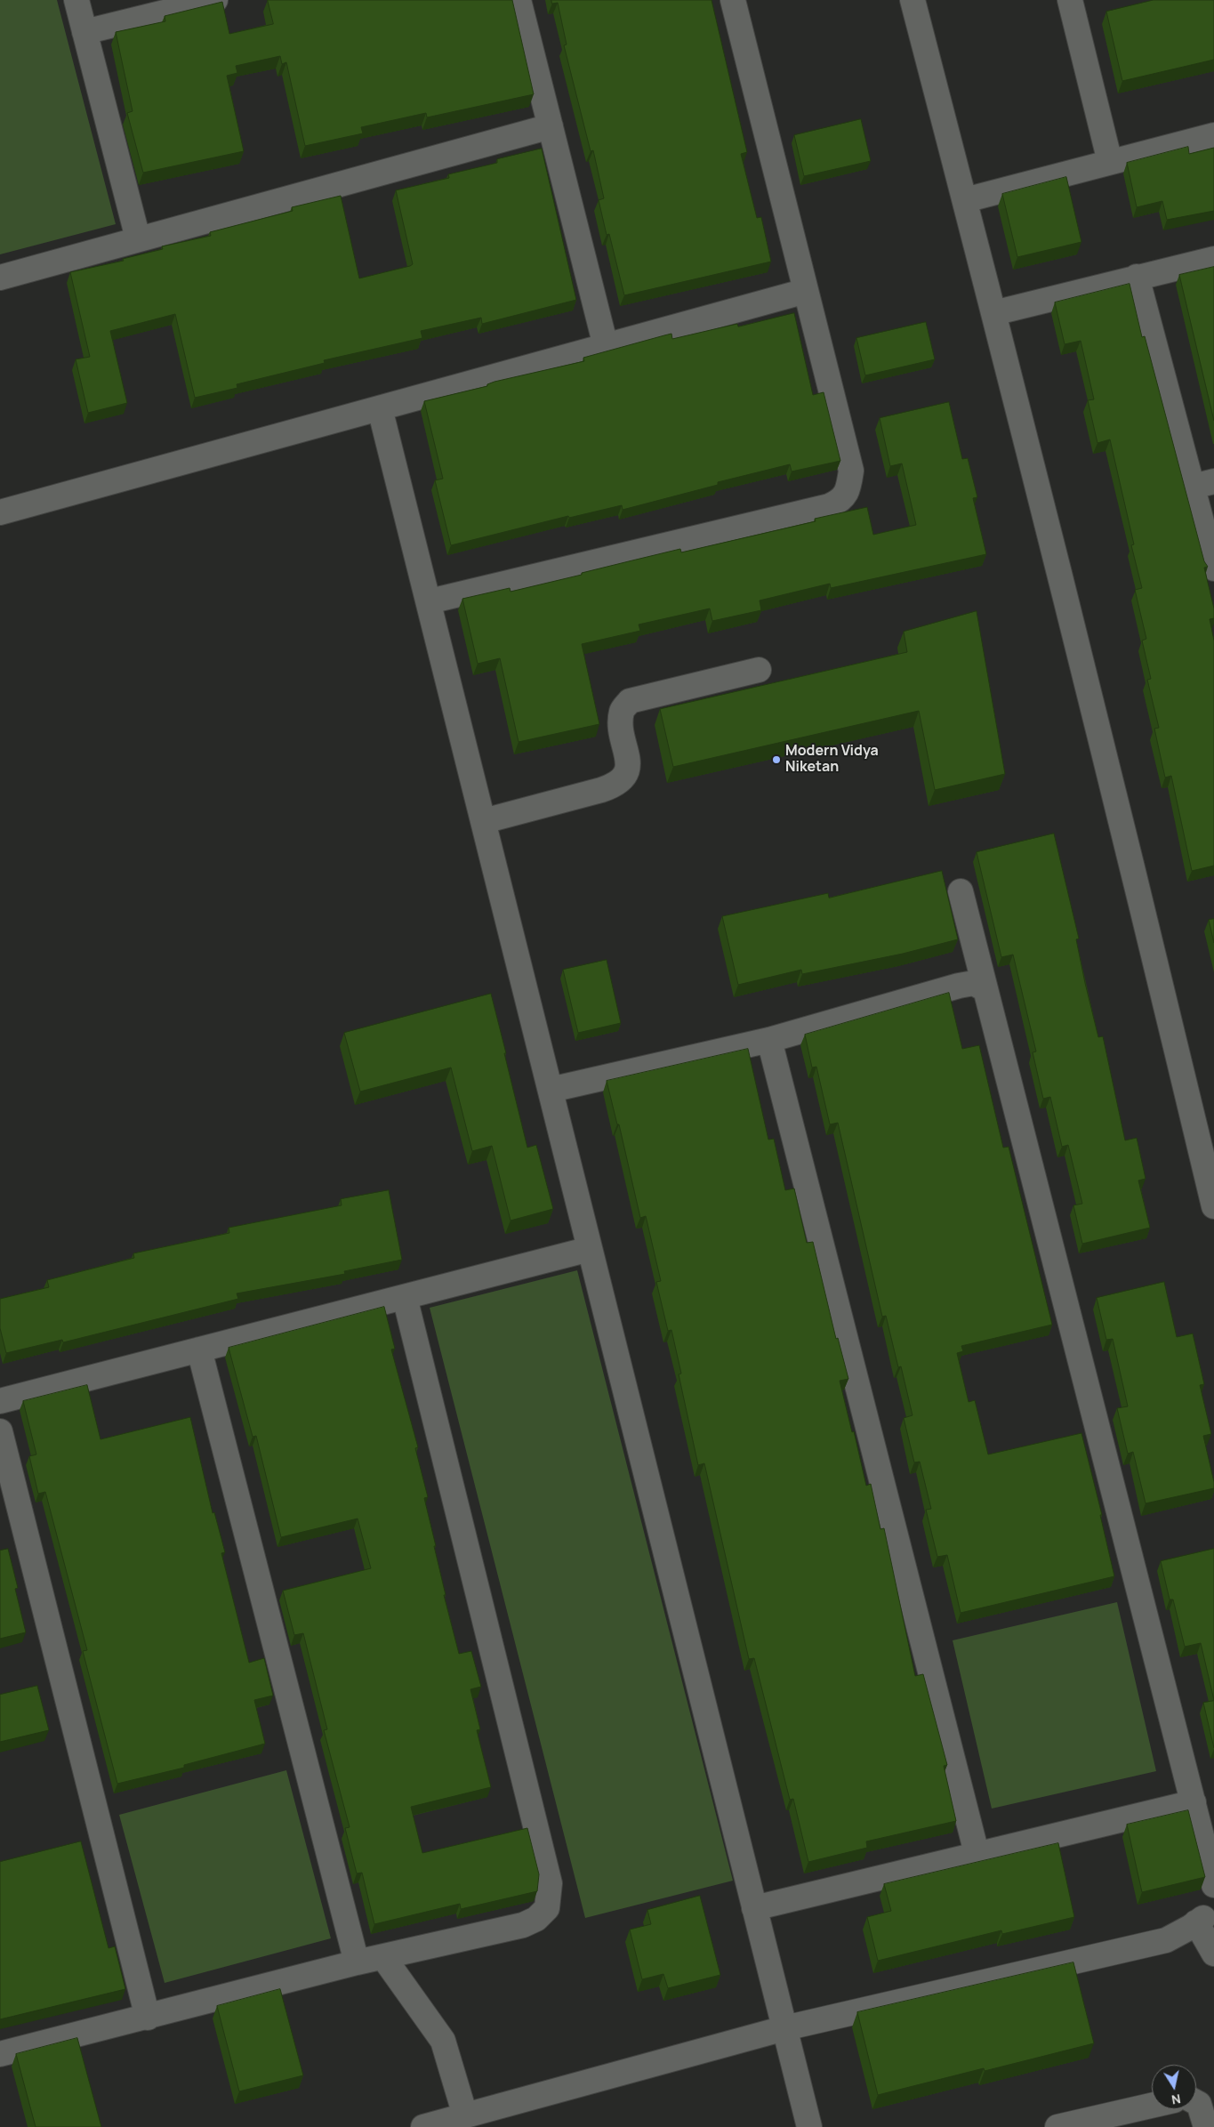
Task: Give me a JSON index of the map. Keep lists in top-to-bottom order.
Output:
{
  "places": ["Modern Vidya Niketan"],
  "north": "bottom"
}
